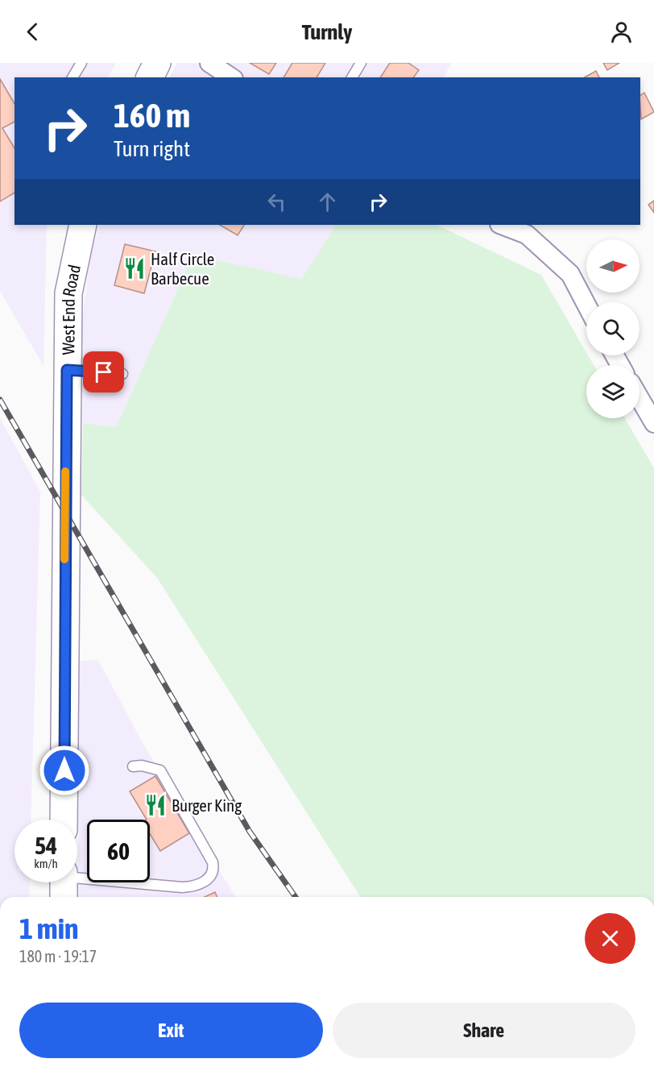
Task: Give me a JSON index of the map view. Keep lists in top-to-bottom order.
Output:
{
  "streets": {
    "main road": ["West End Road"]
  },
  "places": {
    "restaurant": ["Half Circle Barbecue", "Burger King"]
  },
  "north": "right",
  "page": {
    "header": "Turnly",
    "turn": ["160 m", "Turn right"],
    "speed": "54 km/h",
    "limit": "60",
    "heading": ["1 min", "180 m · 19:17"],
    "buttons": ["Exit", "Share"]
  }
}
